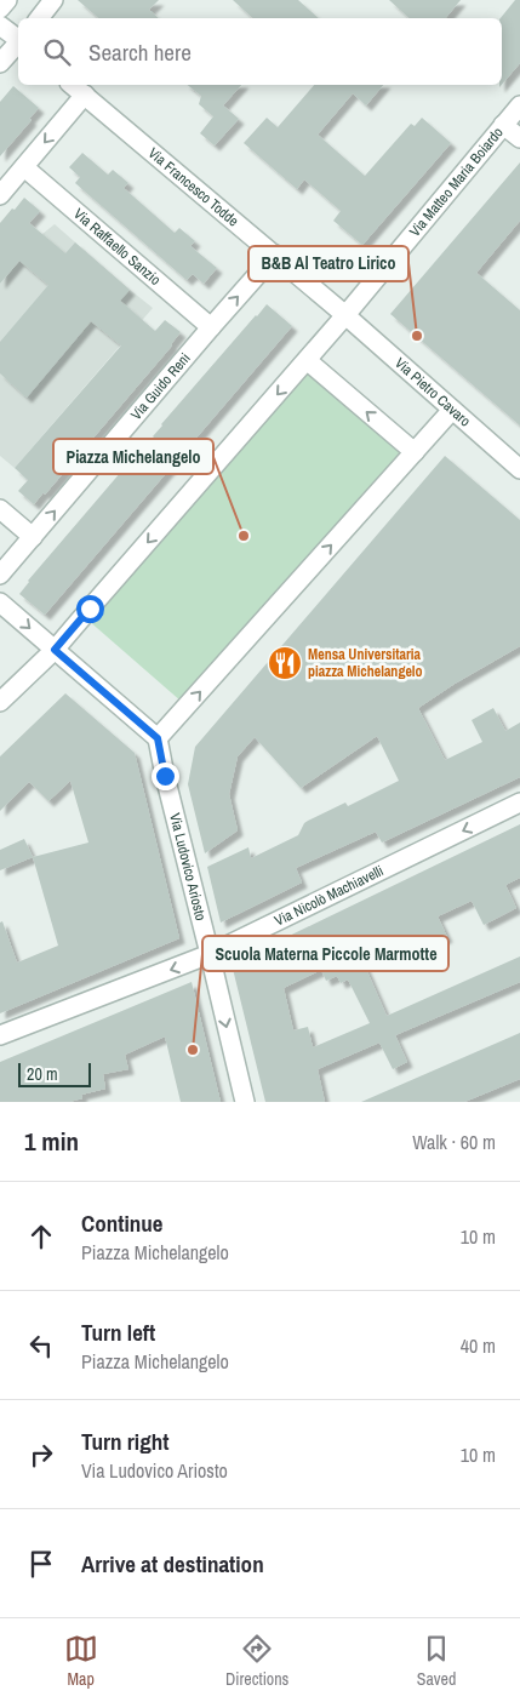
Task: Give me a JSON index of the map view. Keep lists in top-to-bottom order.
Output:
{
  "streets": {
    "street": [
      "Via Matteo Maria Boiardo",
      "Via Francesco Todde",
      "Via Raffaello Sanzio",
      "Via Guido Reni",
      "Via Pietro Cavaro",
      "Via Ludovico Ariosto",
      "Via Nicolò Machiavelli"
    ]
  },
  "crossings": [
    ["Via Matteo Maria Boiardo", "Via Francesco Todde"],
    ["Via Matteo Maria Boiardo", "Via Pietro Cavaro"],
    ["Via Francesco Todde", "Via Guido Reni"],
    ["Via Francesco Todde", "Via Pietro Cavaro"],
    ["Via Raffaello Sanzio", "Via Guido Reni"],
    ["Via Ludovico Ariosto", "Via Nicolò Machiavelli"]
  ],
  "one_way": ["Via Guido Reni", "Via Ludovico Ariosto", "Via Nicolò Machiavelli"],
  "places": {
    "other": ["B&B Al Teatro Lirico", "Piazza Michelangelo", "Scuola Materna Piccole Marmotte"],
    "restaurant": ["Mensa Universitaria piazza Michelangelo"]
  },
  "scale_bar": "20 m",
  "page": {
    "search": "Search here",
    "scale": "20 m",
    "heading": ["1 min", "Walk · 60 m"],
    "list": [
      ["Continue", "Piazza Michelangelo", "10 m"],
      ["Turn left", "Piazza Michelangelo", "40 m"],
      ["Turn right", "Via Ludovico Ariosto", "10 m"],
      "Arrive at destination"
    ],
    "nav": ["Map", "Directions", "Saved"]
  }
}
